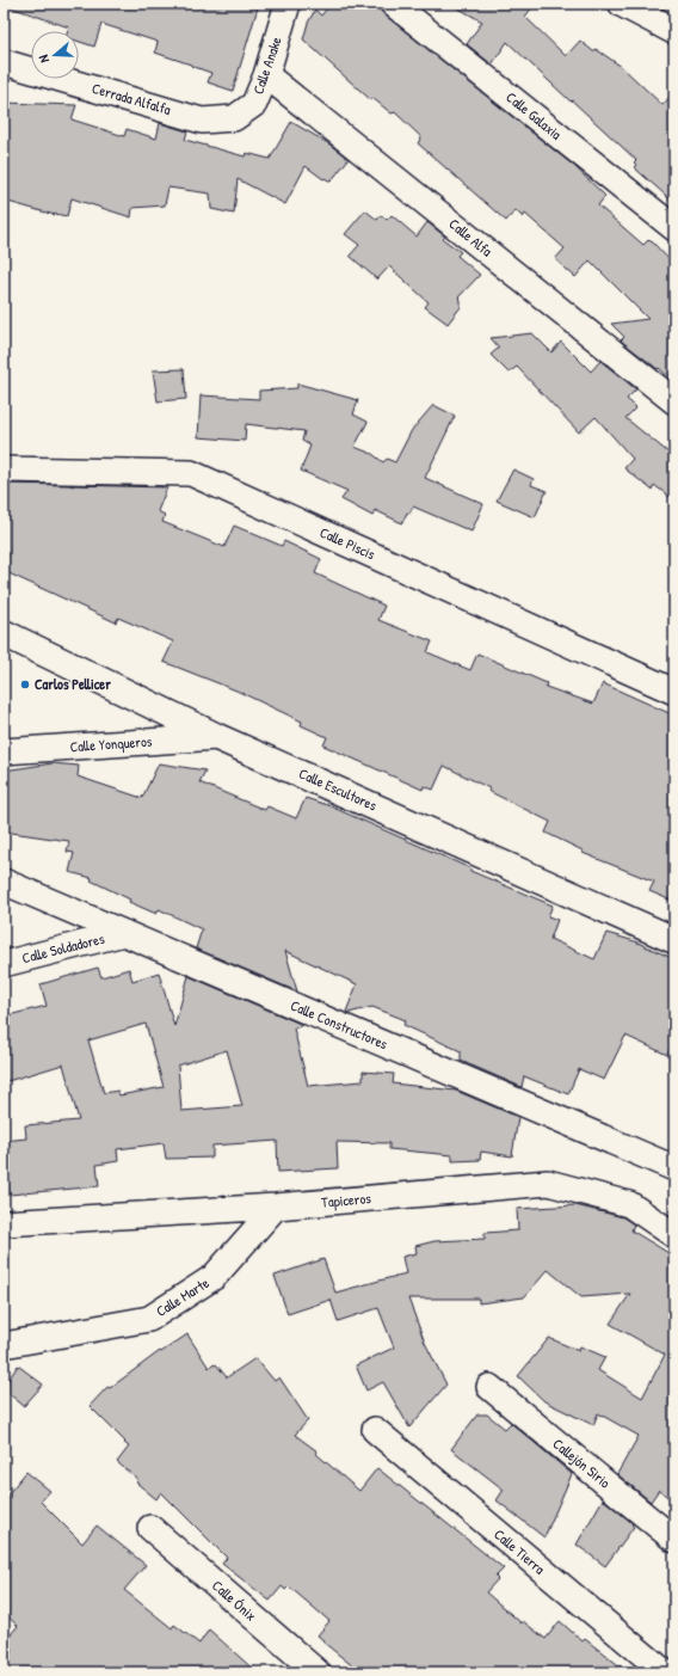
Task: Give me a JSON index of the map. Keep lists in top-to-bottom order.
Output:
{
  "streets": {
    "street": [
      "Calle Anake",
      "Cerrada Alfalfa",
      "Calle Galaxia",
      "Calle Alfa",
      "Calle Piscis",
      "Calle Yonqueros",
      "Calle Escultores",
      "Calle Soldadores",
      "Calle Constructores",
      "Tapiceros",
      "Calle Marte",
      "Callejón Sirio",
      "Calle Tierra",
      "Calle Ónix"
    ]
  },
  "crossings": [
    ["Calle Anake", "Cerrada Alfalfa"],
    ["Calle Anake", "Calle Alfa"],
    ["Calle Yonqueros", "Calle Escultores"],
    ["Calle Soldadores", "Calle Constructores"],
    ["Tapiceros", "Calle Marte"]
  ],
  "places": ["Carlos Pellicer"],
  "north": "left"
}
